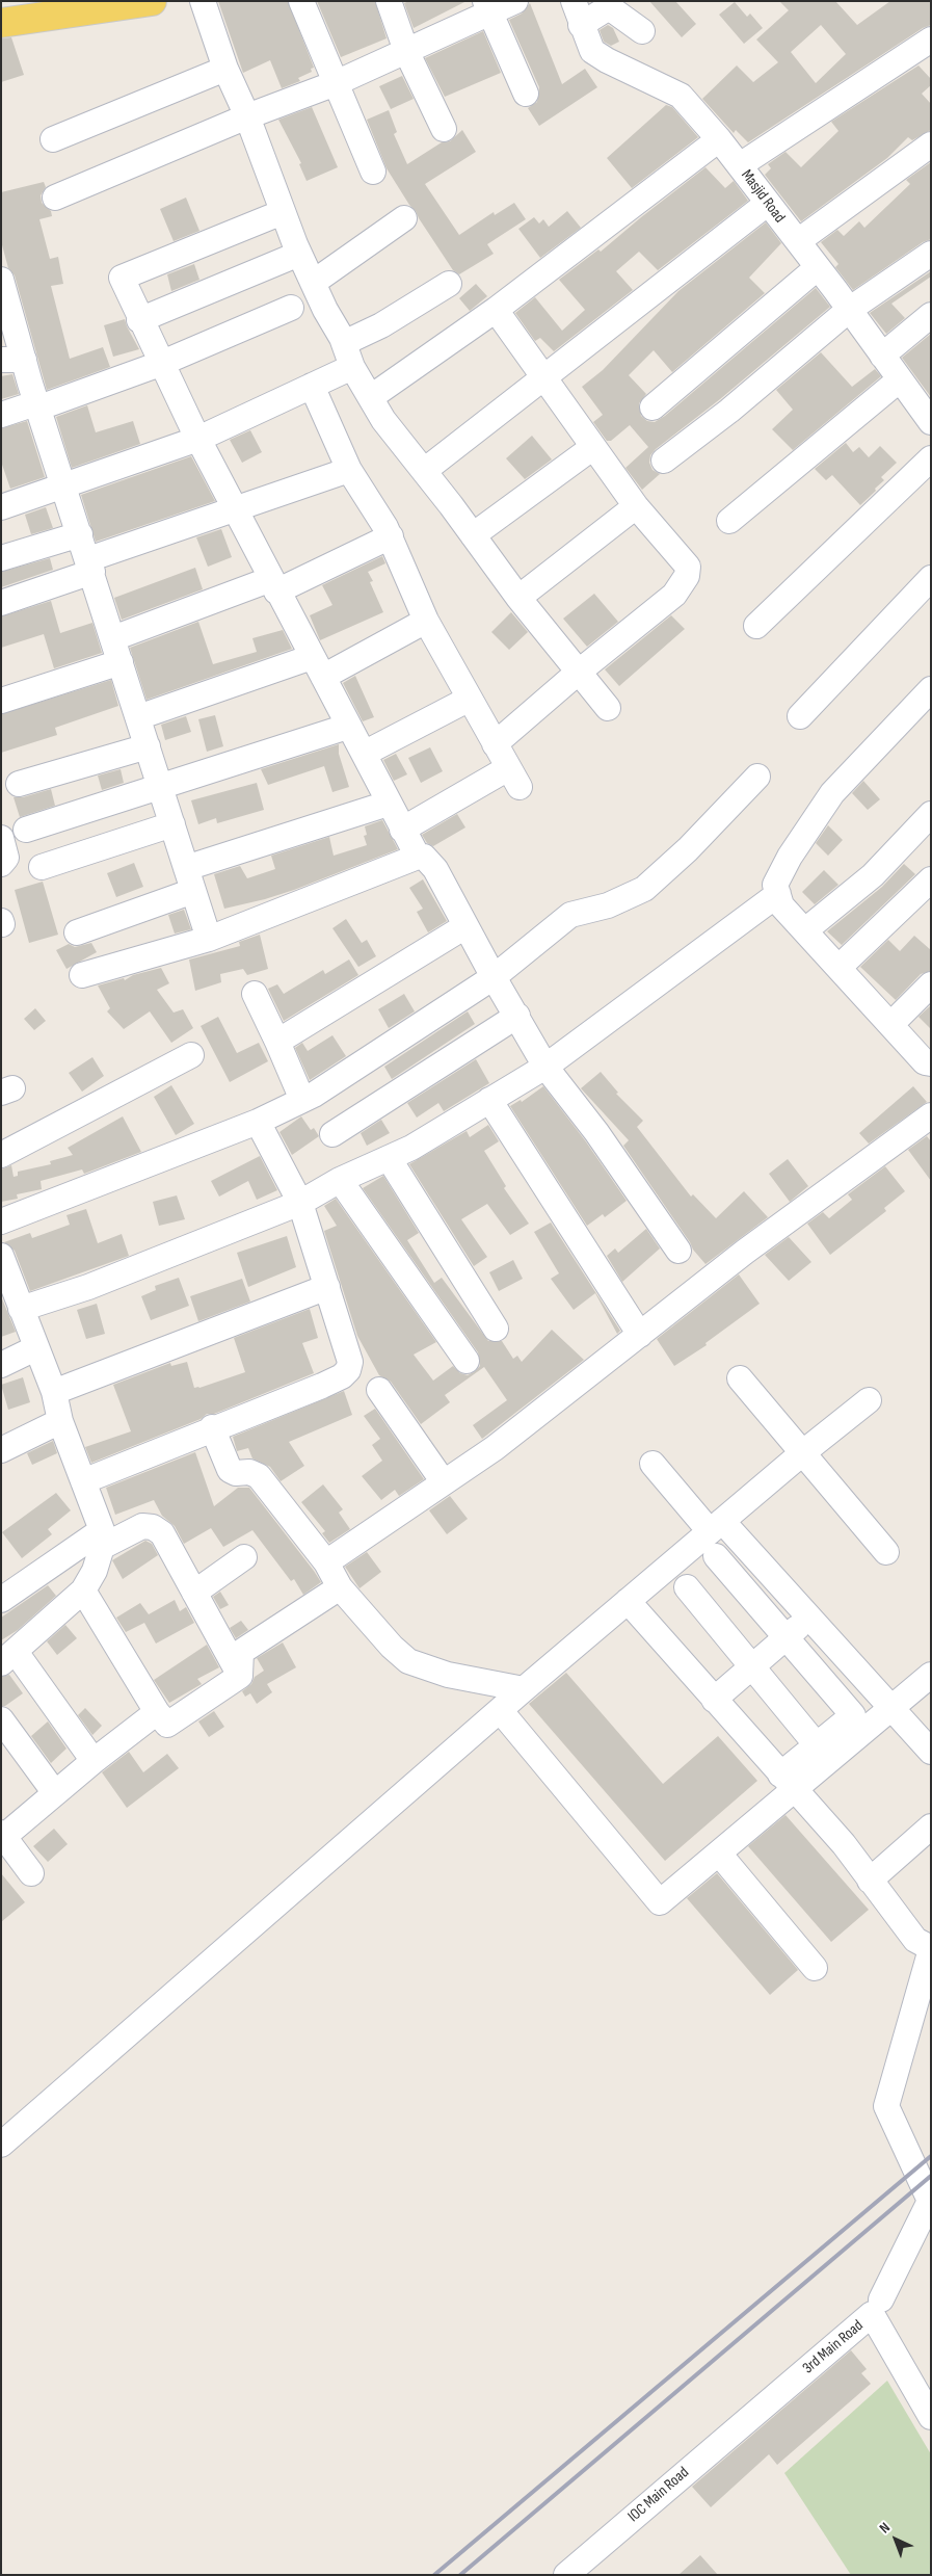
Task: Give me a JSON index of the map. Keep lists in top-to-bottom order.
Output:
{
  "streets": {
    "street": ["Masjid Road", "3rd Main Road", "IOC Main Road"]
  },
  "crossings": [
    ["3rd Main Road", "IOC Main Road"]
  ],
  "north": "top left"
}
